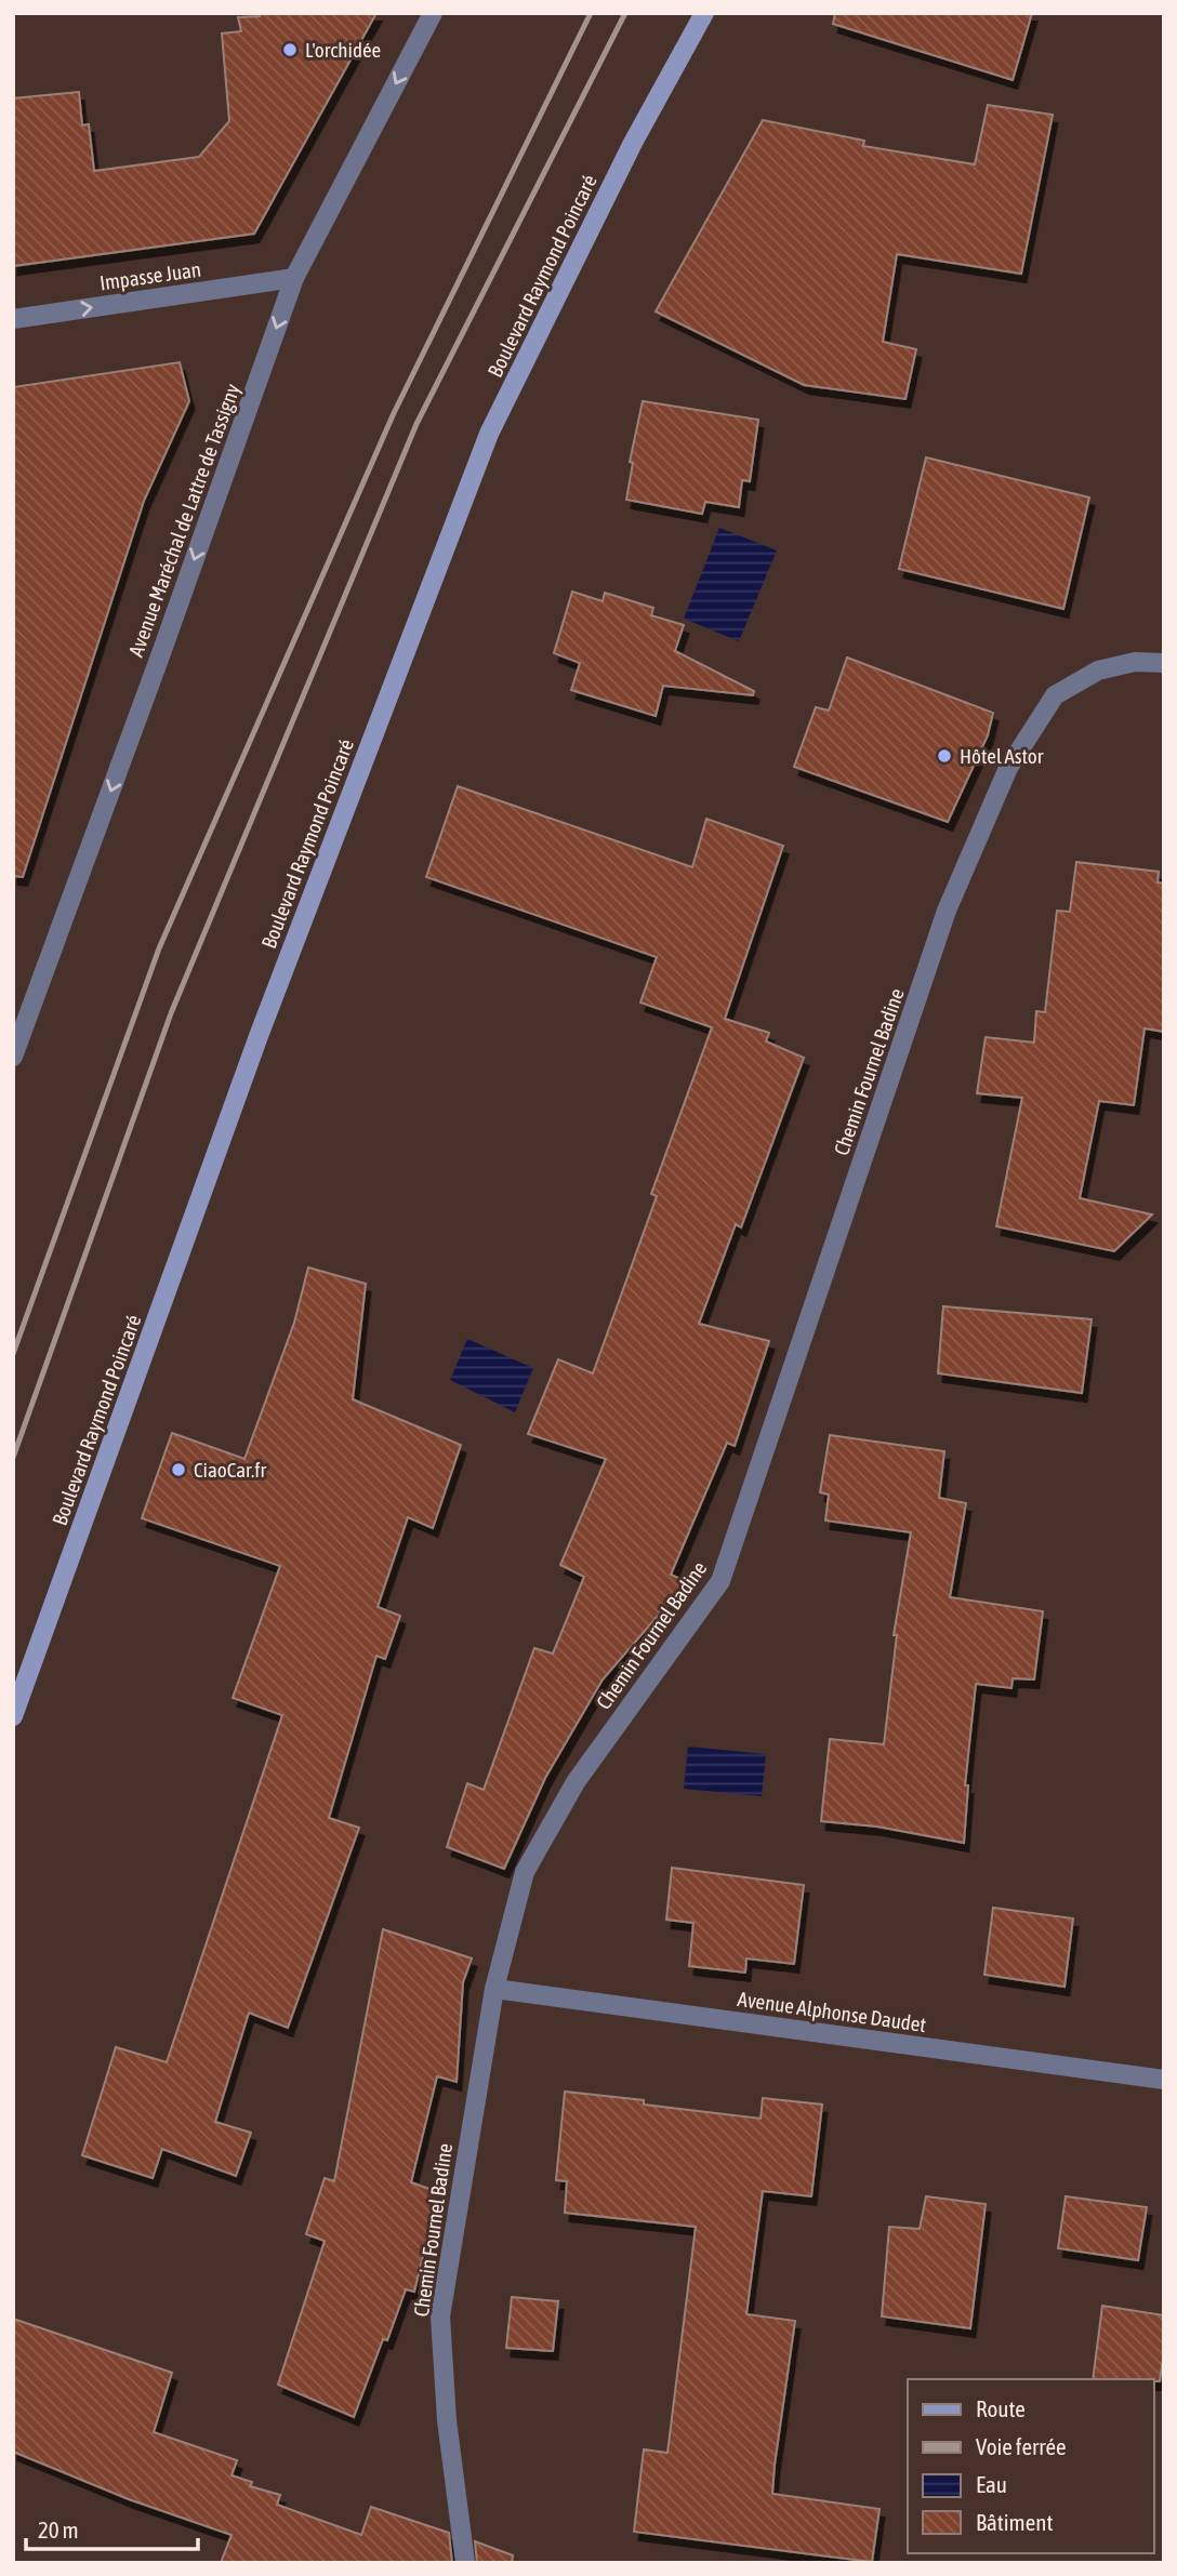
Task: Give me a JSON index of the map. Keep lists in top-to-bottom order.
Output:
{
  "streets": {
    "main road": ["Boulevard Raymond Poincaré"],
    "street": [
      "Impasse Juan",
      "Avenue Maréchal de Lattre de Tassigny",
      "Chemin Fournel Badine",
      "Avenue Alphonse Daudet"
    ]
  },
  "crossings": [
    ["Impasse Juan", "Avenue Maréchal de Lattre de Tassigny"],
    ["Chemin Fournel Badine", "Avenue Alphonse Daudet"]
  ],
  "one_way": ["Impasse Juan", "Avenue Maréchal de Lattre de Tassigny"],
  "places": ["L'orchidée", "Hôtel Astor", "CiaoCar.fr"],
  "legend": [
    "Route",
    "Voie ferrée",
    "Eau",
    "Bâtiment"
  ],
  "scale_bar": "20 m"
}
